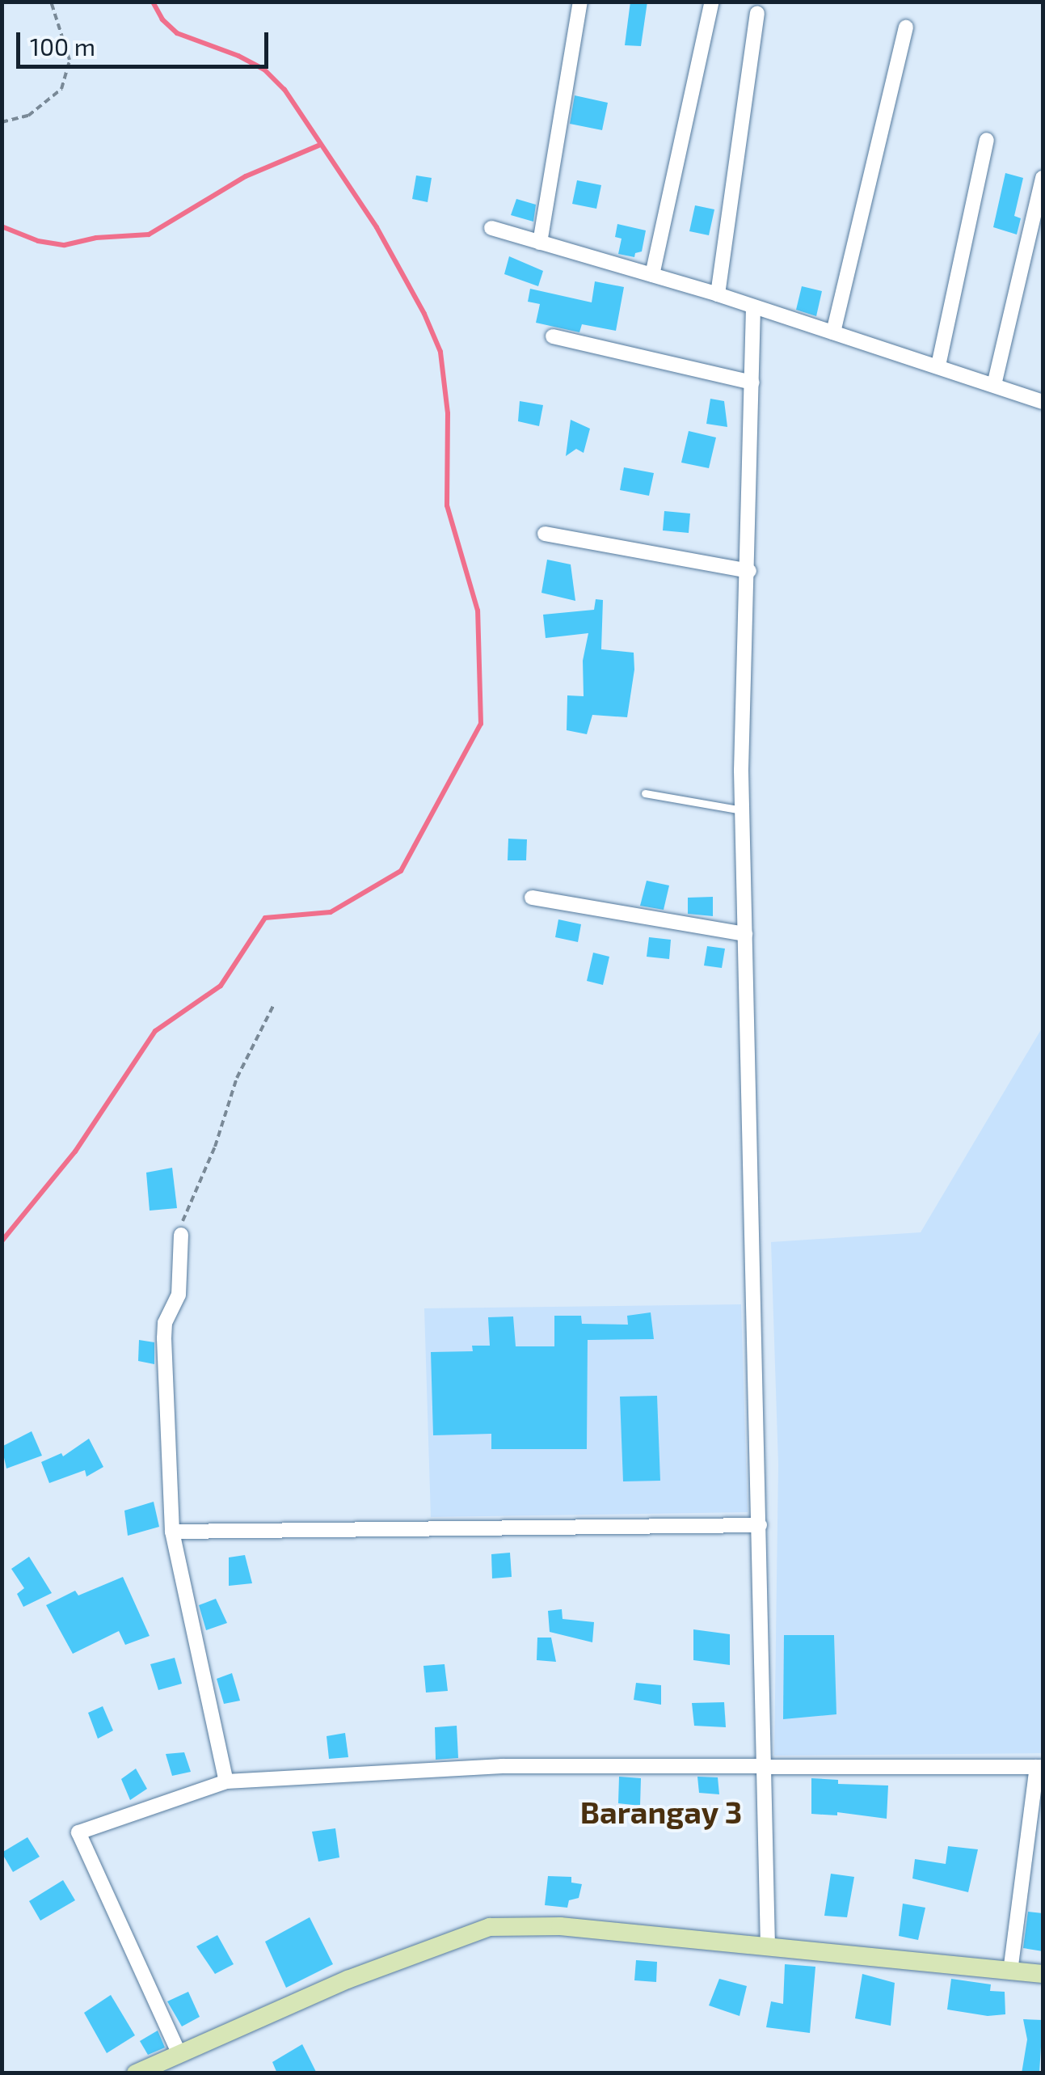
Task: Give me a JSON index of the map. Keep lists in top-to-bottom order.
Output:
{
  "districts": ["Barangay 3"],
  "scale_bar": "100 m"
}
